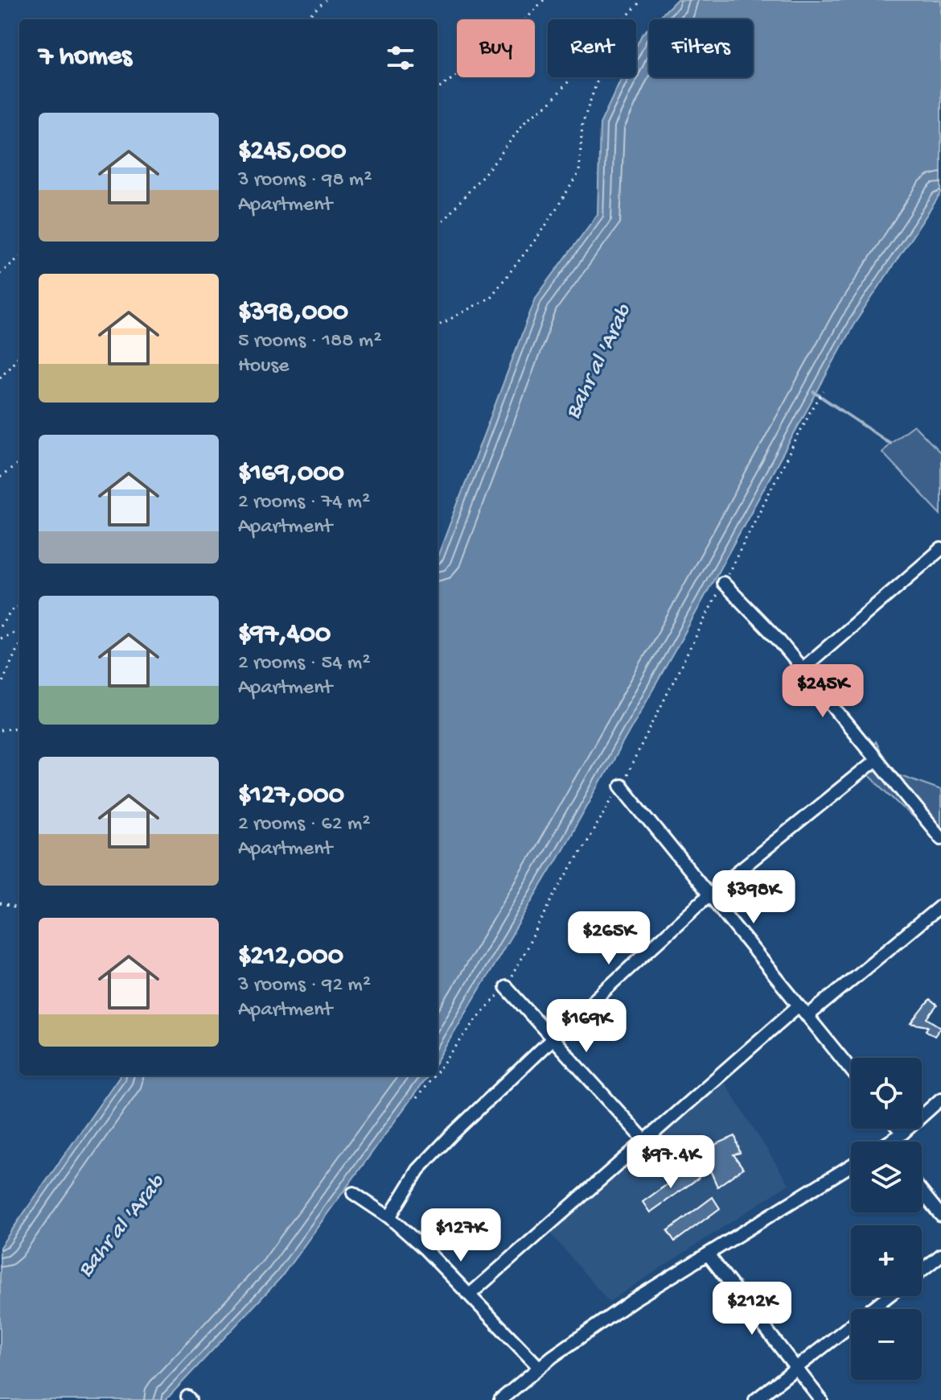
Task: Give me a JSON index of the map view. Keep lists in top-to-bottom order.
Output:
{
  "water": ["Bahr al 'Arab"],
  "page": {
    "chip": ["Buy", "Rent", "Filters"],
    "heading": "7 homes",
    "list": [
      {
        "name": "$245,000",
        "note": "3 rooms · 98 m² · Apartment"
      },
      {
        "name": "$398,000",
        "note": "5 rooms · 188 m² · House"
      },
      {
        "name": "$169,000",
        "note": "2 rooms · 74 m² · Apartment"
      },
      {
        "name": "$97,400",
        "note": "2 rooms · 54 m² · Apartment"
      },
      {
        "name": "$127,000",
        "note": "2 rooms · 62 m² · Apartment"
      },
      {
        "name": "$212,000",
        "note": "3 rooms · 92 m² · Apartment"
      }
    ],
    "price": [
      "$245K",
      "$398K",
      "$265K",
      "$169K",
      "$97.4K",
      "$127K",
      "$212K"
    ],
    "map_buttons": ["+", "−"]
  }
}
